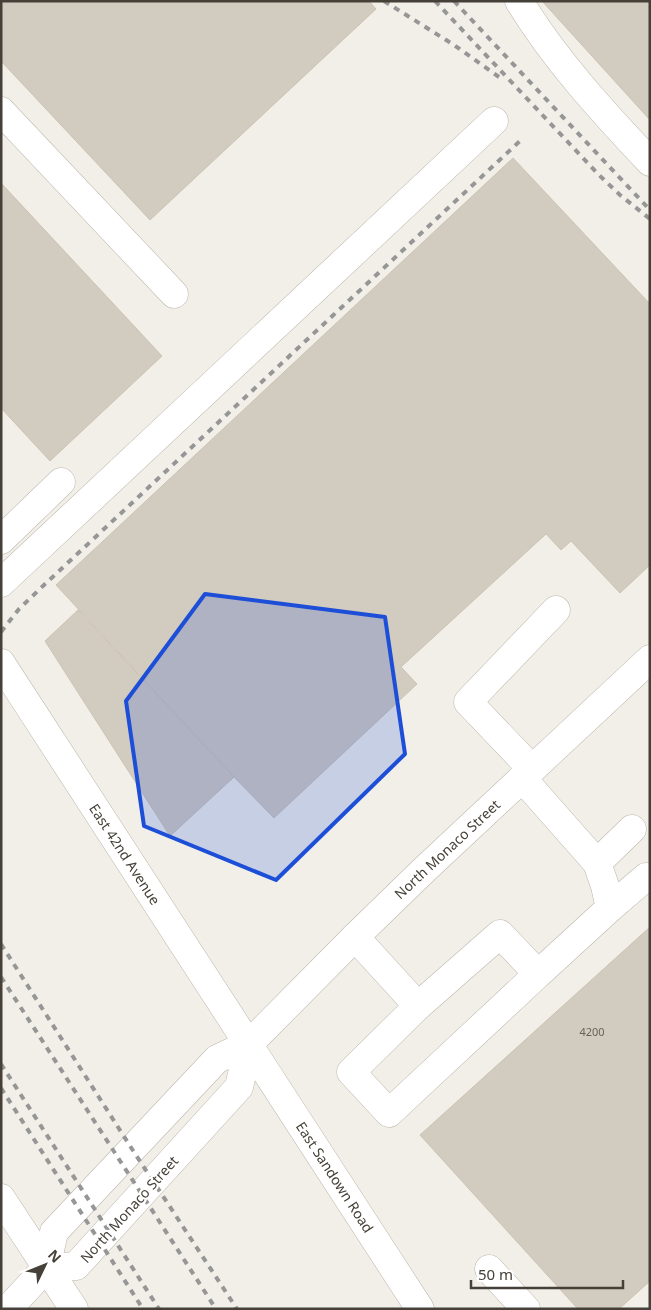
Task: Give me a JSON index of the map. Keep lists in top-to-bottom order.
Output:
{
  "streets": {
    "street": ["North Monaco Street", "East 42nd Avenue", "East Sandown Road"]
  },
  "crossings": [
    ["North Monaco Street", "East 42nd Avenue"],
    ["North Monaco Street", "East Sandown Road"],
    ["East 42nd Avenue", "East Sandown Road"]
  ],
  "house_numbers": ["4200"],
  "scale_bar": "50 m",
  "north": "top right"
}
